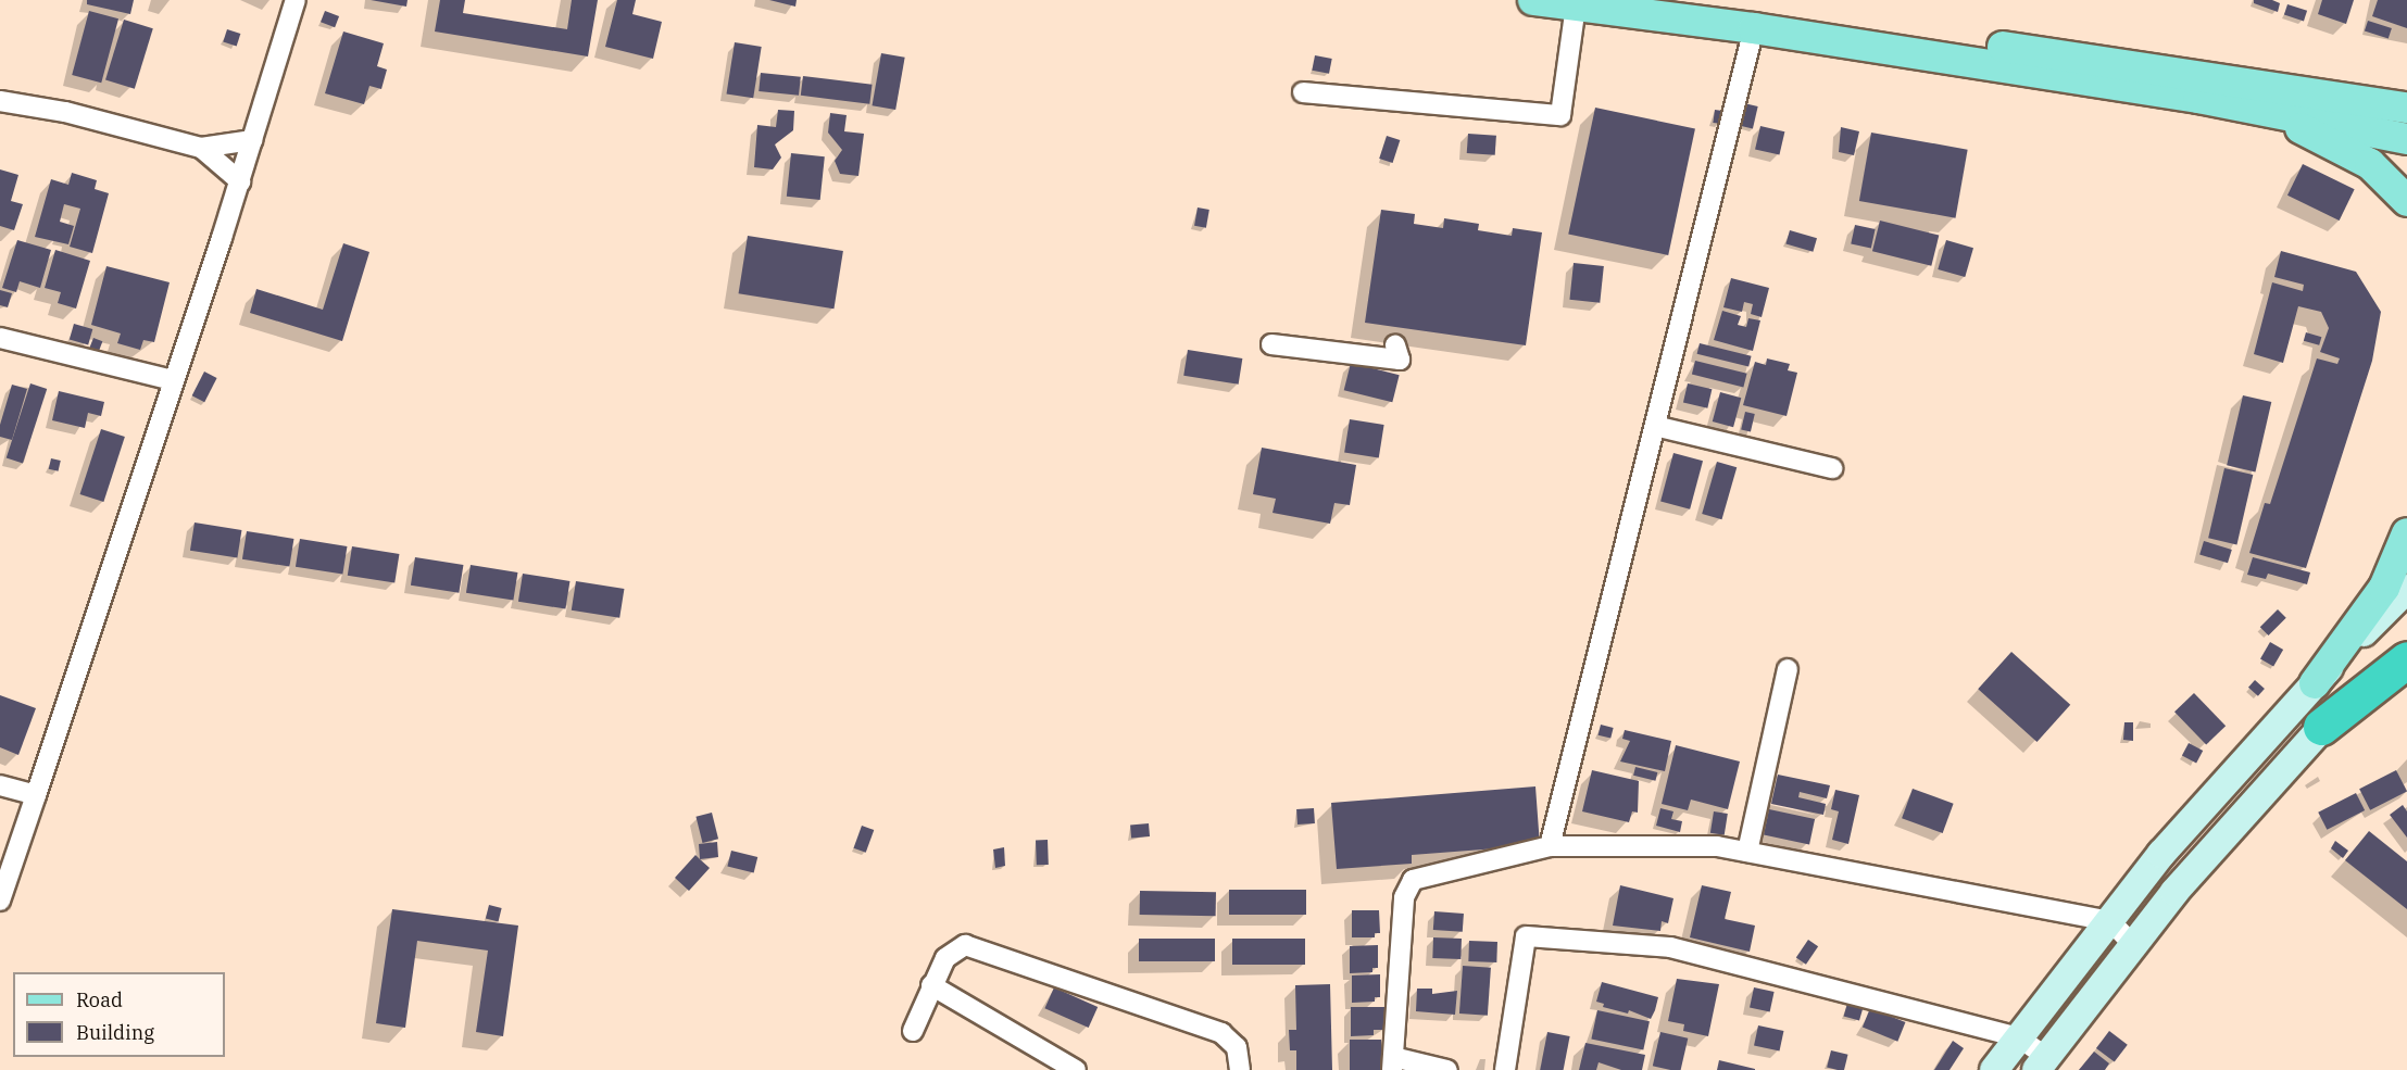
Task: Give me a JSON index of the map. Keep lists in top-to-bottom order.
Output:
{
  "legend": ["Road", "Building"]
}
